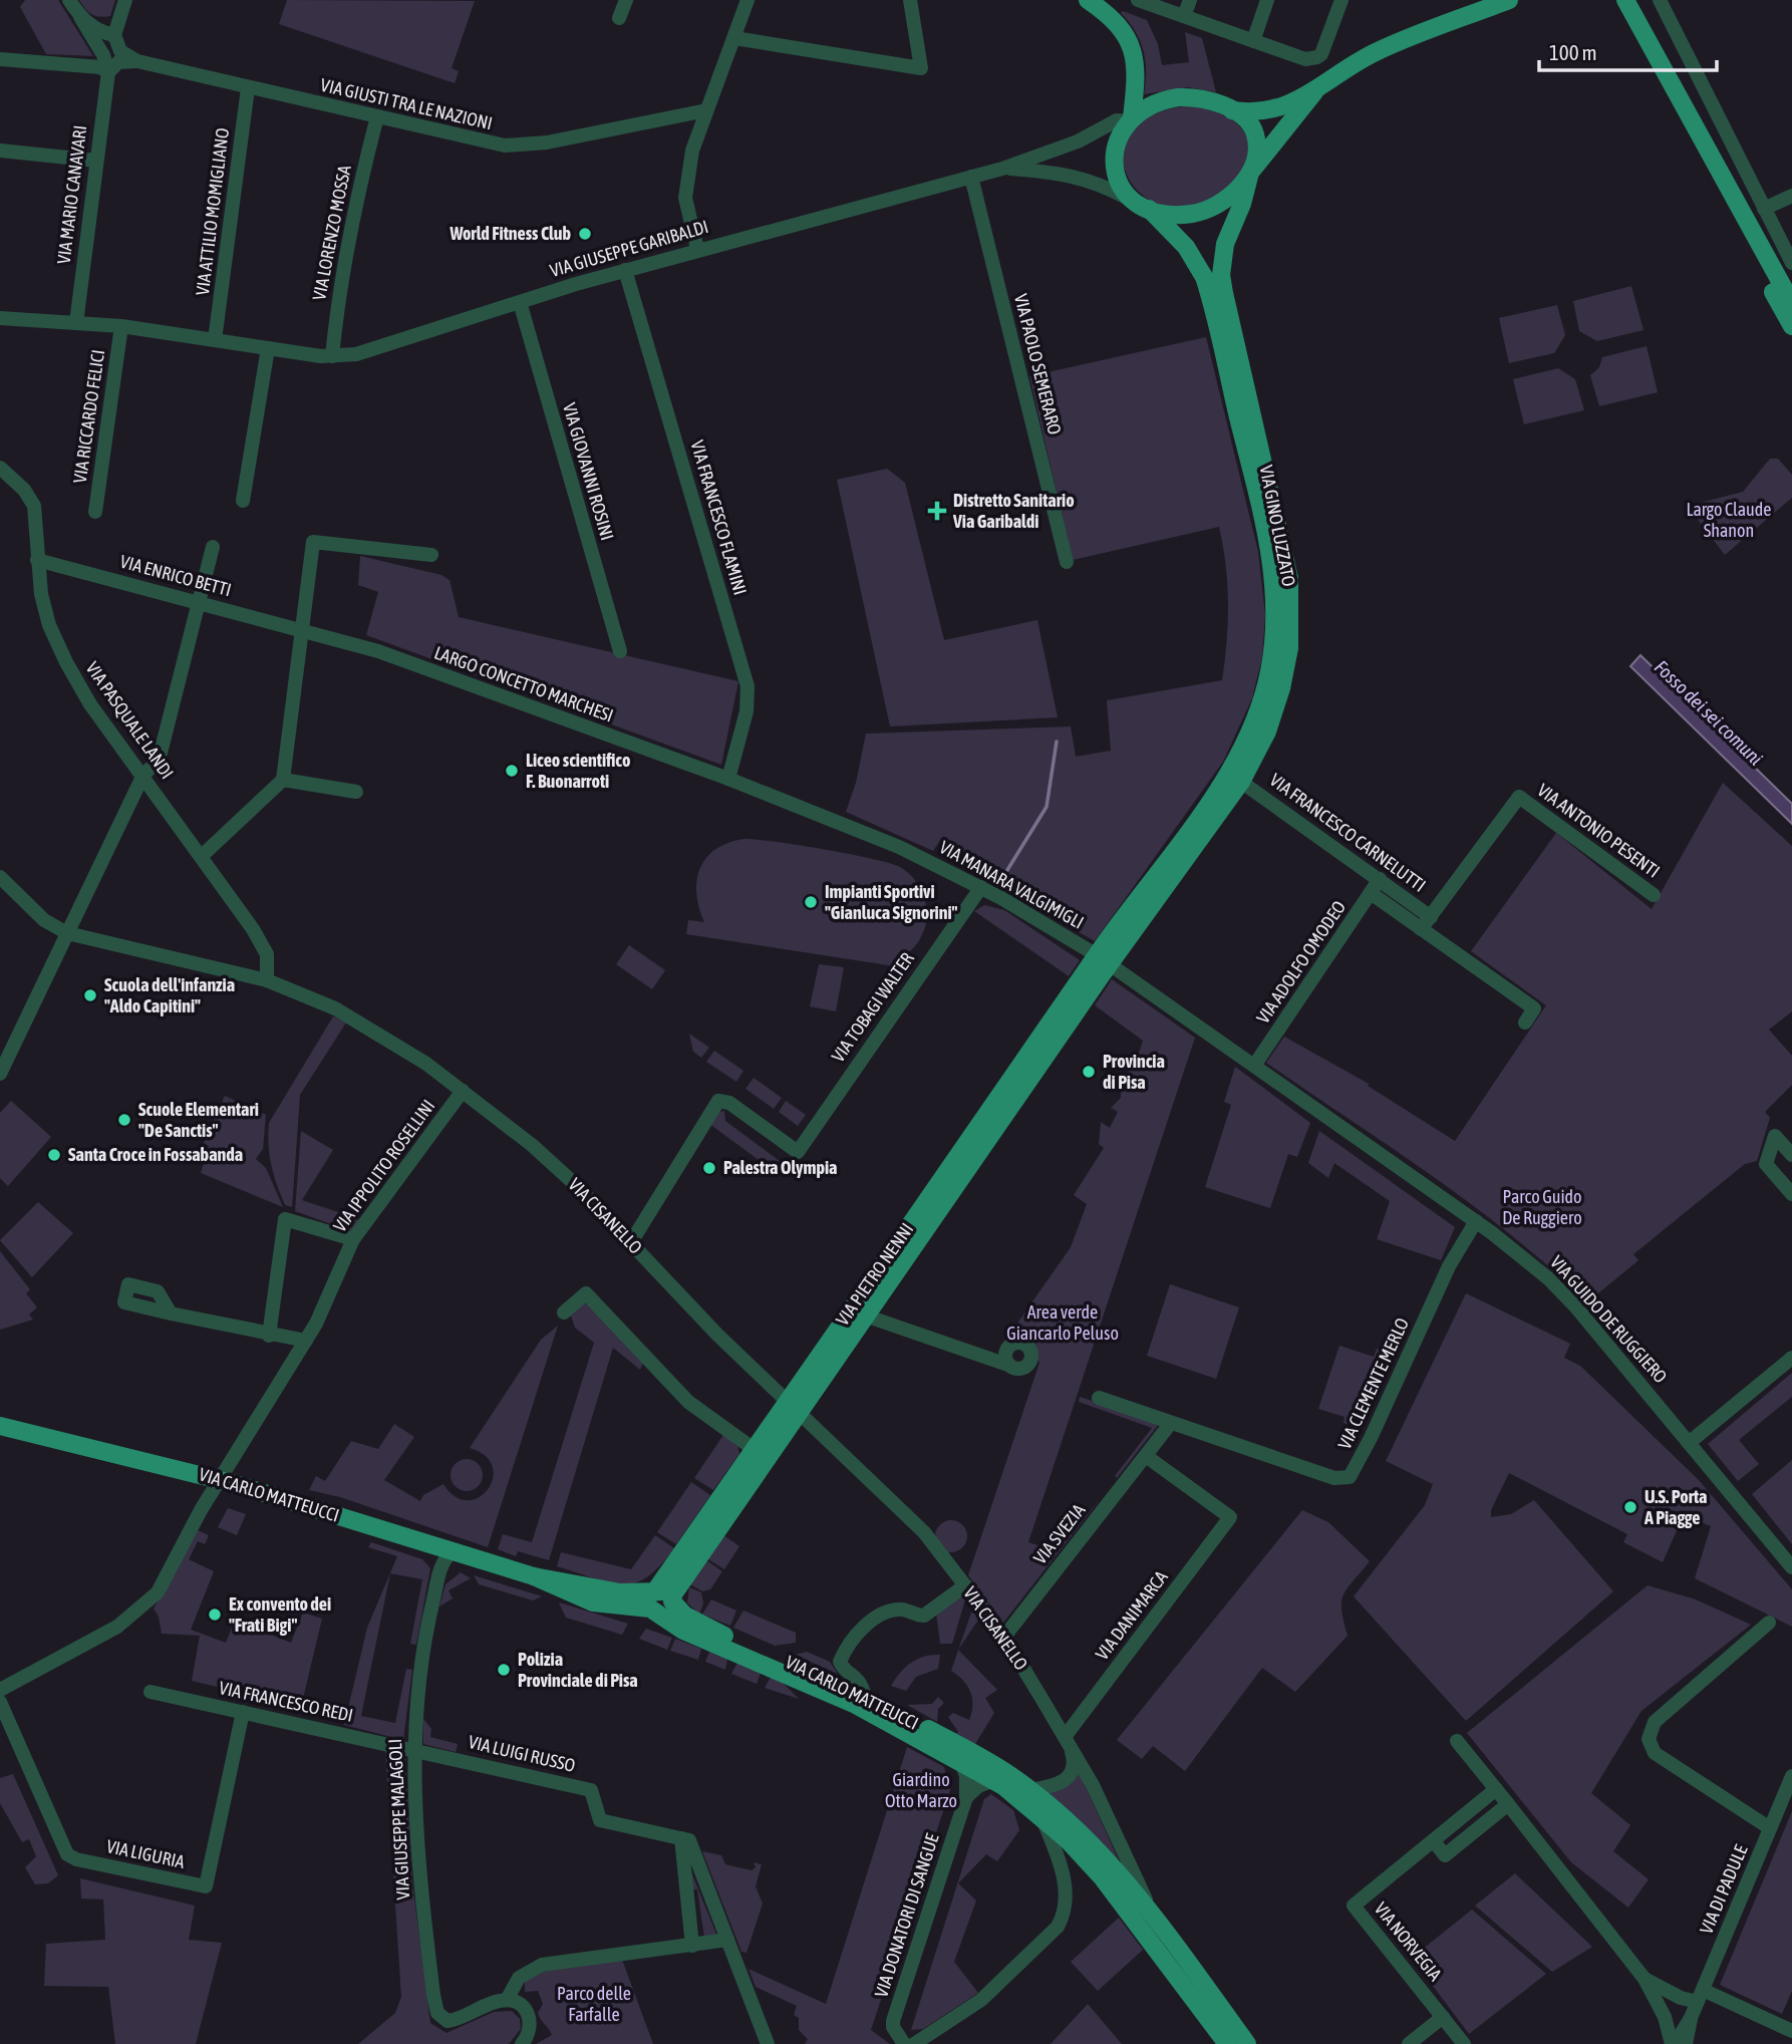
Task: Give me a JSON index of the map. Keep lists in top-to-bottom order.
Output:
{
  "streets": {
    "main road": [
      "VIA GINO LUZZATO",
      "VIA CISANELLO",
      "VIA PIETRO NENNI",
      "VIA CARLO MATTEUCCI"
    ],
    "street": [
      "VIA GIUSTI TRA LE NAZIONI",
      "VIA MARIO CANAVARI",
      "VIA ATTILIO MOMIGLIANO",
      "VIA LORENZO MOSSA",
      "VIA GIUSEPPE GARIBALDI",
      "VIA PAOLO SEMERARO",
      "VIA RICCARDO FELICI",
      "VIA GIOVANNI ROSINI",
      "VIA FRANCESCO FLAMINI",
      "VIA ENRICO BETTI",
      "LARGO CONCETTO MARCHESI",
      "VIA PASQUALE LANDI",
      "VIA ANTONIO PESENTI",
      "VIA FRANCESCO CARNELUTTI",
      "VIA MANARA VALGIMIGLI",
      "VIA ADOLFO OMODEO",
      "VIA TOBAGI WALTER",
      "VIA IPPOLITO ROSELLINI",
      "VIA GUIDO DE RUGGIERO",
      "VIA CLEMENTE MERLO",
      "VIA SVEZIA",
      "VIA DANIMARCA",
      "VIA FRANCESCO REDI",
      "VIA LUIGI RUSSO",
      "VIA GIUSEPPE MALAGOLI",
      "VIA LIGURIA",
      "VIA DI PADULE",
      "VIA DONATORI DI SANGUE",
      "VIA NORVEGIA"
    ]
  },
  "crossings": [
    ["VIA GIUSTI TRA LE NAZIONI", "VIA ATTILIO MOMIGLIANO"],
    ["VIA GIUSTI TRA LE NAZIONI", "VIA LORENZO MOSSA"],
    ["VIA MARIO CANAVARI", "VIA GIUSEPPE GARIBALDI"],
    ["VIA ATTILIO MOMIGLIANO", "VIA GIUSEPPE GARIBALDI"],
    ["VIA LORENZO MOSSA", "VIA GIUSEPPE GARIBALDI"],
    ["VIA GIUSEPPE GARIBALDI", "VIA PAOLO SEMERARO"],
    ["VIA GIUSEPPE GARIBALDI", "VIA RICCARDO FELICI"],
    ["VIA GIUSEPPE GARIBALDI", "VIA GIOVANNI ROSINI"],
    ["VIA GIUSEPPE GARIBALDI", "VIA FRANCESCO FLAMINI"],
    ["VIA GIUSEPPE GARIBALDI", "VIA GINO LUZZATO"],
    ["VIA FRANCESCO FLAMINI", "LARGO CONCETTO MARCHESI"],
    ["VIA FRANCESCO FLAMINI", "VIA MANARA VALGIMIGLI"],
    ["VIA GINO LUZZATO", "VIA FRANCESCO CARNELUTTI"],
    ["VIA GINO LUZZATO", "VIA MANARA VALGIMIGLI"],
    ["VIA GINO LUZZATO", "VIA PIETRO NENNI"],
    ["VIA ENRICO BETTI", "LARGO CONCETTO MARCHESI"],
    ["VIA ENRICO BETTI", "VIA PASQUALE LANDI"],
    ["LARGO CONCETTO MARCHESI", "VIA MANARA VALGIMIGLI"],
    ["VIA PASQUALE LANDI", "VIA CISANELLO"],
    ["VIA ANTONIO PESENTI", "VIA FRANCESCO CARNELUTTI"],
    ["VIA FRANCESCO CARNELUTTI", "VIA ADOLFO OMODEO"],
    ["VIA MANARA VALGIMIGLI", "VIA ADOLFO OMODEO"],
    ["VIA MANARA VALGIMIGLI", "VIA TOBAGI WALTER"],
    ["VIA MANARA VALGIMIGLI", "VIA PIETRO NENNI"],
    ["VIA MANARA VALGIMIGLI", "VIA GUIDO DE RUGGIERO"],
    ["VIA ADOLFO OMODEO", "VIA GUIDO DE RUGGIERO"],
    ["VIA TOBAGI WALTER", "VIA CISANELLO"],
    ["VIA IPPOLITO ROSELLINI", "VIA CISANELLO"],
    ["VIA IPPOLITO ROSELLINI", "VIA CARLO MATTEUCCI"],
    ["VIA CISANELLO", "VIA PIETRO NENNI"],
    ["VIA CISANELLO", "VIA CARLO MATTEUCCI"],
    ["VIA CISANELLO", "VIA SVEZIA"],
    ["VIA CISANELLO", "VIA DANIMARCA"],
    ["VIA PIETRO NENNI", "VIA CARLO MATTEUCCI"],
    ["VIA GUIDO DE RUGGIERO", "VIA CLEMENTE MERLO"],
    ["VIA CLEMENTE MERLO", "VIA SVEZIA"],
    ["VIA CARLO MATTEUCCI", "VIA GIUSEPPE MALAGOLI"],
    ["VIA CARLO MATTEUCCI", "VIA DONATORI DI SANGUE"],
    ["VIA SVEZIA", "VIA DANIMARCA"],
    ["VIA FRANCESCO REDI", "VIA LUIGI RUSSO"],
    ["VIA FRANCESCO REDI", "VIA GIUSEPPE MALAGOLI"],
    ["VIA FRANCESCO REDI", "VIA LIGURIA"],
    ["VIA LUIGI RUSSO", "VIA GIUSEPPE MALAGOLI"]
  ],
  "water": ["Fosso dei sei comuni"],
  "parks": [
    "Largo Claude Shanon",
    "Parco Guido De Ruggiero",
    "Area verde Giancarlo Peluso",
    "Giardino Otto Marzo",
    "Parco delle Farfalle"
  ],
  "places": {
    "other": [
      "World Fitness Club",
      "Liceo scientifico F. Buonarroti",
      "Impianti Sportivi \"Gianluca Signorini\"",
      "Scuola dell'infanzia \"Aldo Capitini\"",
      "Provincia di Pisa",
      "Scuole Elementari \"De Sanctis\"",
      "Santa Croce in Fossabanda",
      "Palestra Olympia",
      "U.S. Porta A Piagge",
      "Ex convento dei \"Frati Bigi\"",
      "Polizia Provinciale di Pisa"
    ],
    "health": ["Distretto Sanitario Via Garibaldi"]
  },
  "scale_bar": "100 m"
}
